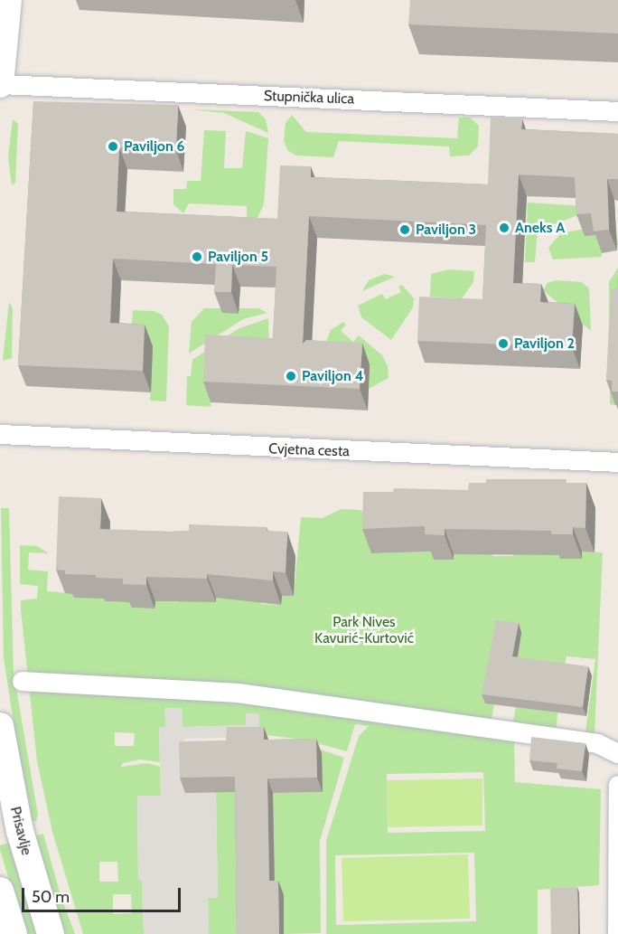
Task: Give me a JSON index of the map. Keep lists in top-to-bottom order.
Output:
{
  "streets": {
    "street": ["Stupnička ulica", "Cvjetna cesta", "Prisavlje"]
  },
  "parks": ["Park Nives Kavurić-Kurtović"],
  "places": [
    "Paviljon 6",
    "Aneks A",
    "Paviljon 3",
    "Paviljon 5",
    "Paviljon 2",
    "Paviljon 4"
  ],
  "scale_bar": "50 m"
}
